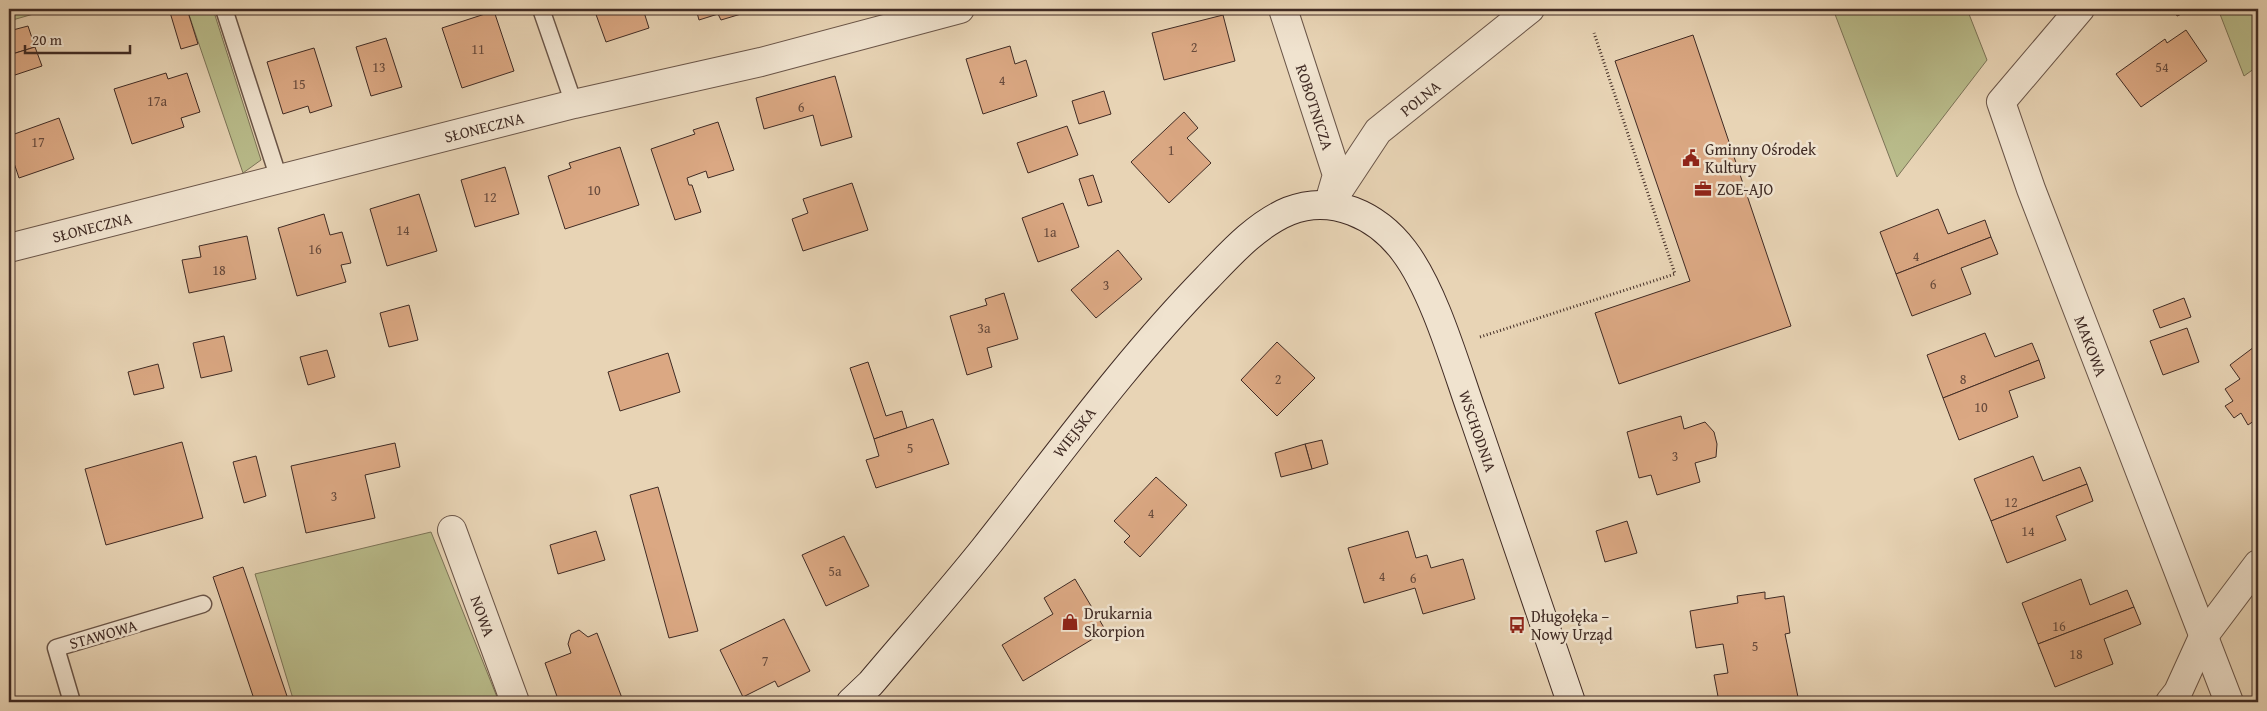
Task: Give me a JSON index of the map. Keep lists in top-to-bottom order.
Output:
{
  "streets": {
    "street": [
      "POLNA",
      "ROBOTNICZA",
      "SŁONECZNA",
      "MAKOWA",
      "WSCHODNIA",
      "WIEJSKA",
      "NOWA"
    ],
    "lane": ["STAWOWA"]
  },
  "crossings": [
    ["POLNA", "ROBOTNICZA"],
    ["POLNA", "WSCHODNIA"],
    ["POLNA", "WIEJSKA"],
    ["ROBOTNICZA", "WSCHODNIA"],
    ["ROBOTNICZA", "WIEJSKA"],
    ["WSCHODNIA", "WIEJSKA"]
  ],
  "places": {
    "public building": ["Gminny Ośrodek Kultury"],
    "office": ["ZOE-AJO"],
    "shop": ["Drukarnia Skorpion"],
    "bus stop": ["Długołęka – Nowy Urząd"]
  },
  "house_numbers": [
    "2",
    "11",
    "13",
    "54",
    "4",
    "15",
    "17a",
    "6",
    "17",
    "1",
    "10",
    "12",
    "14",
    "1a",
    "16",
    "4",
    "18",
    "6",
    "3",
    "3a",
    "2",
    "8",
    "10",
    "5",
    "3",
    "3",
    "12",
    "4",
    "14",
    "5a",
    "4",
    "6",
    "16",
    "5",
    "18",
    "7"
  ],
  "scale_bar": "20 m"
}
